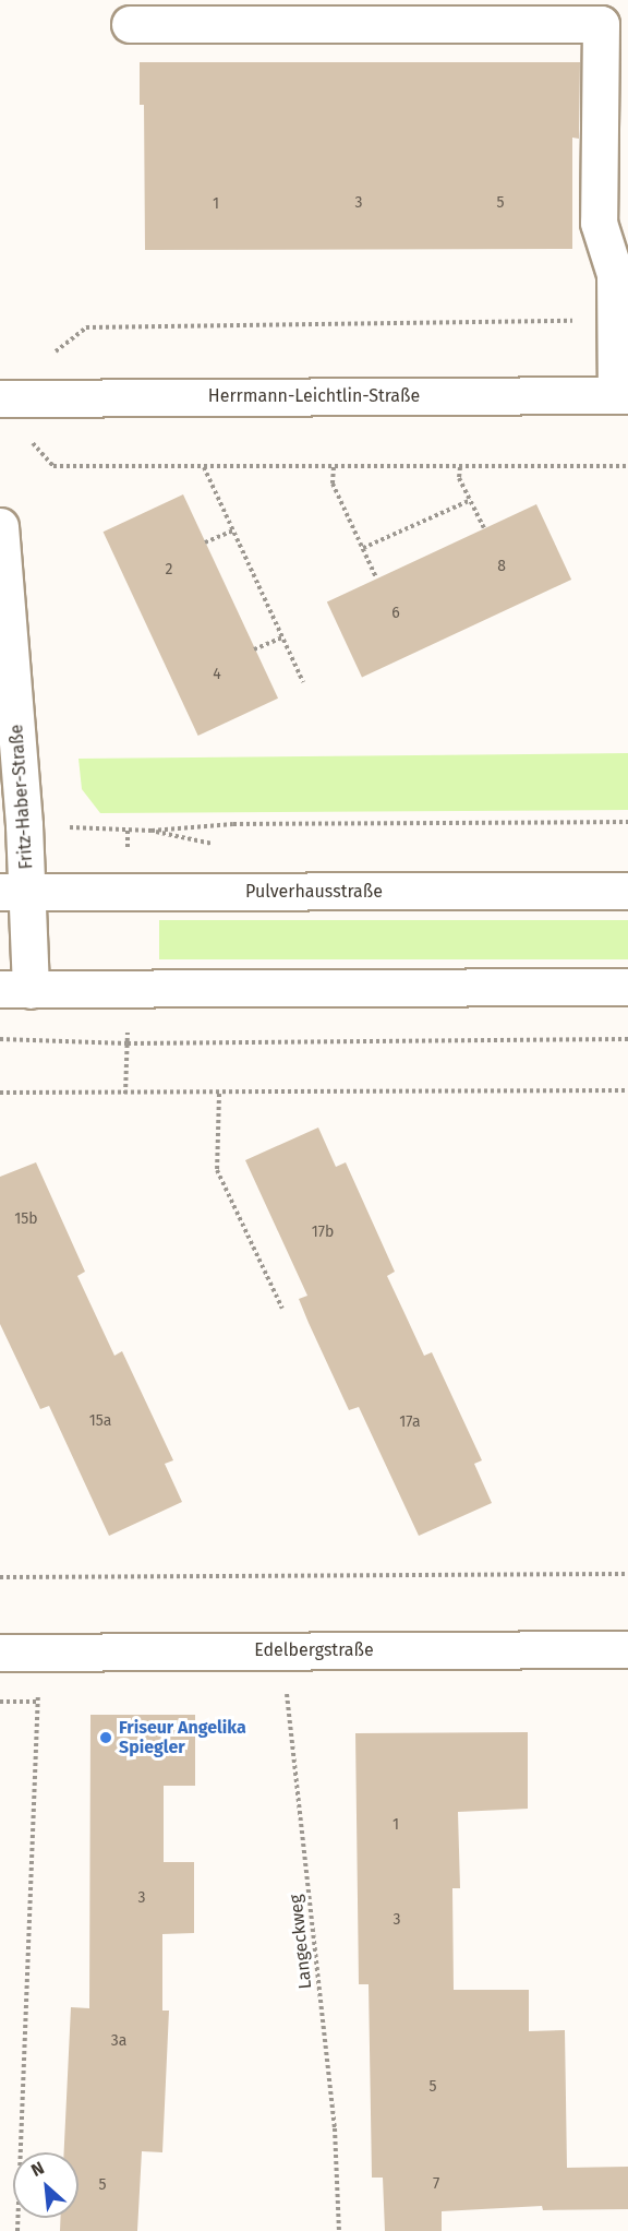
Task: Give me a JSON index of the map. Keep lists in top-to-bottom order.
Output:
{
  "streets": {
    "street": [
      "Herrmann-Leichtlin-Straße",
      "Fritz-Haber-Straße",
      "Pulverhausstraße",
      "Edelbergstraße"
    ],
    "path": ["Langeckweg"]
  },
  "crossings": [
    ["Fritz-Haber-Straße", "Pulverhausstraße"],
    ["Edelbergstraße", "Langeckweg"]
  ],
  "places": ["Friseur Angelika Spiegler"],
  "house_numbers": [
    "3",
    "5",
    "1",
    "8",
    "2",
    "6",
    "4",
    "15b",
    "17b",
    "15a",
    "17a",
    "1",
    "3",
    "3",
    "3a",
    "5",
    "7",
    "5"
  ],
  "north": "top left"
}
